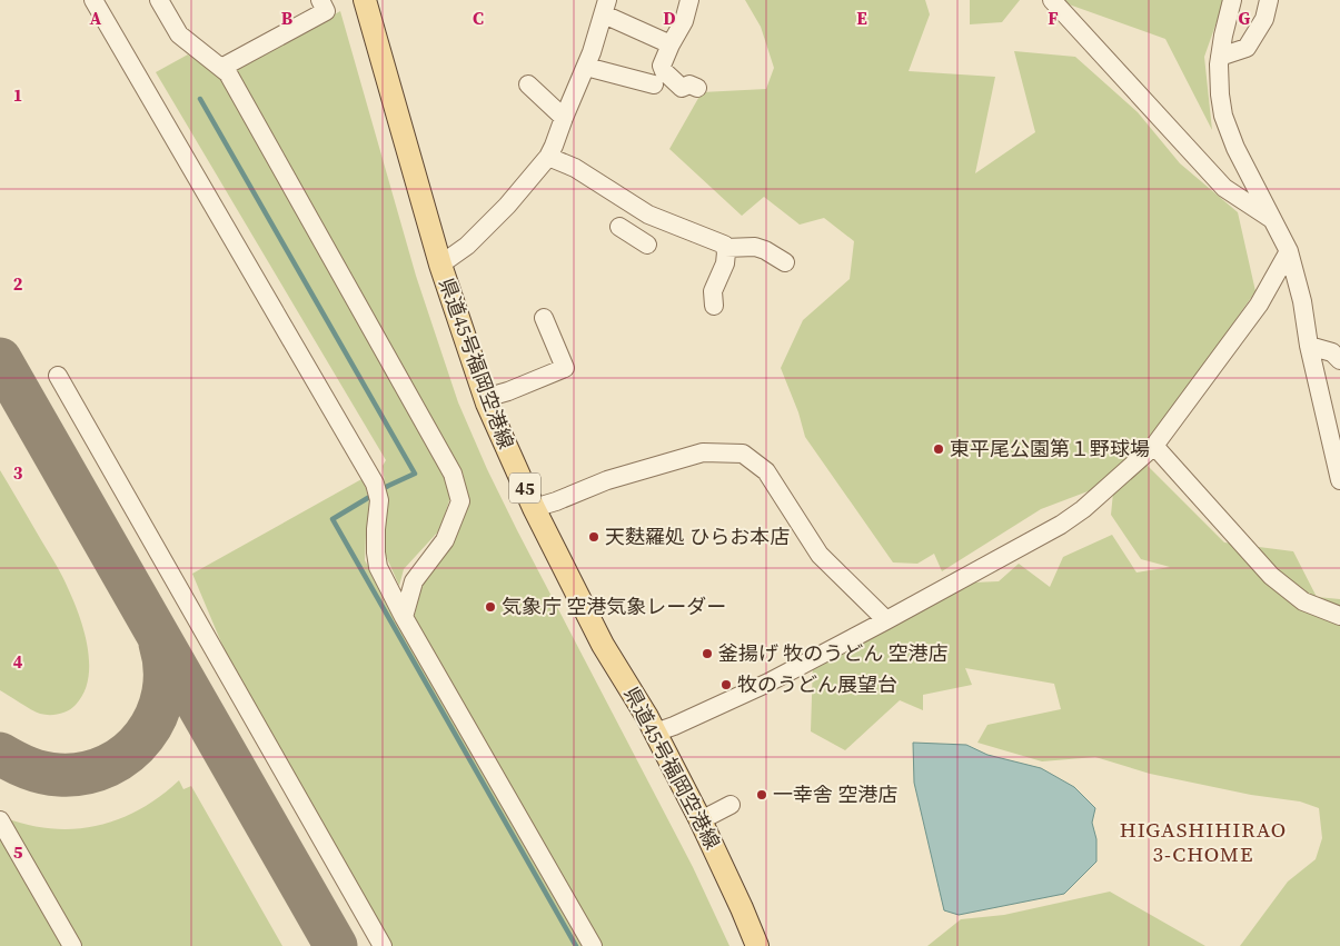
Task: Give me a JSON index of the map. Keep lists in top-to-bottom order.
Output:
{
  "streets": {
    "main road": ["県道45号福岡空港線", "45"]
  },
  "districts": ["HIGASHIHIRAO 3-CHOME"],
  "places": [
    "東平尾公園第１野球場",
    "天麩羅処 ひらお本店",
    "気象庁 空港気象レーダー",
    "釜揚げ 牧のうどん 空港店",
    "牧のうどん展望台",
    "一幸舎 空港店"
  ],
  "grid": {
    "columns": [
      "A",
      "B",
      "C",
      "D",
      "E",
      "F",
      "G"
    ],
    "rows": [
      "1",
      "2",
      "3",
      "4",
      "5"
    ]
  }
}
